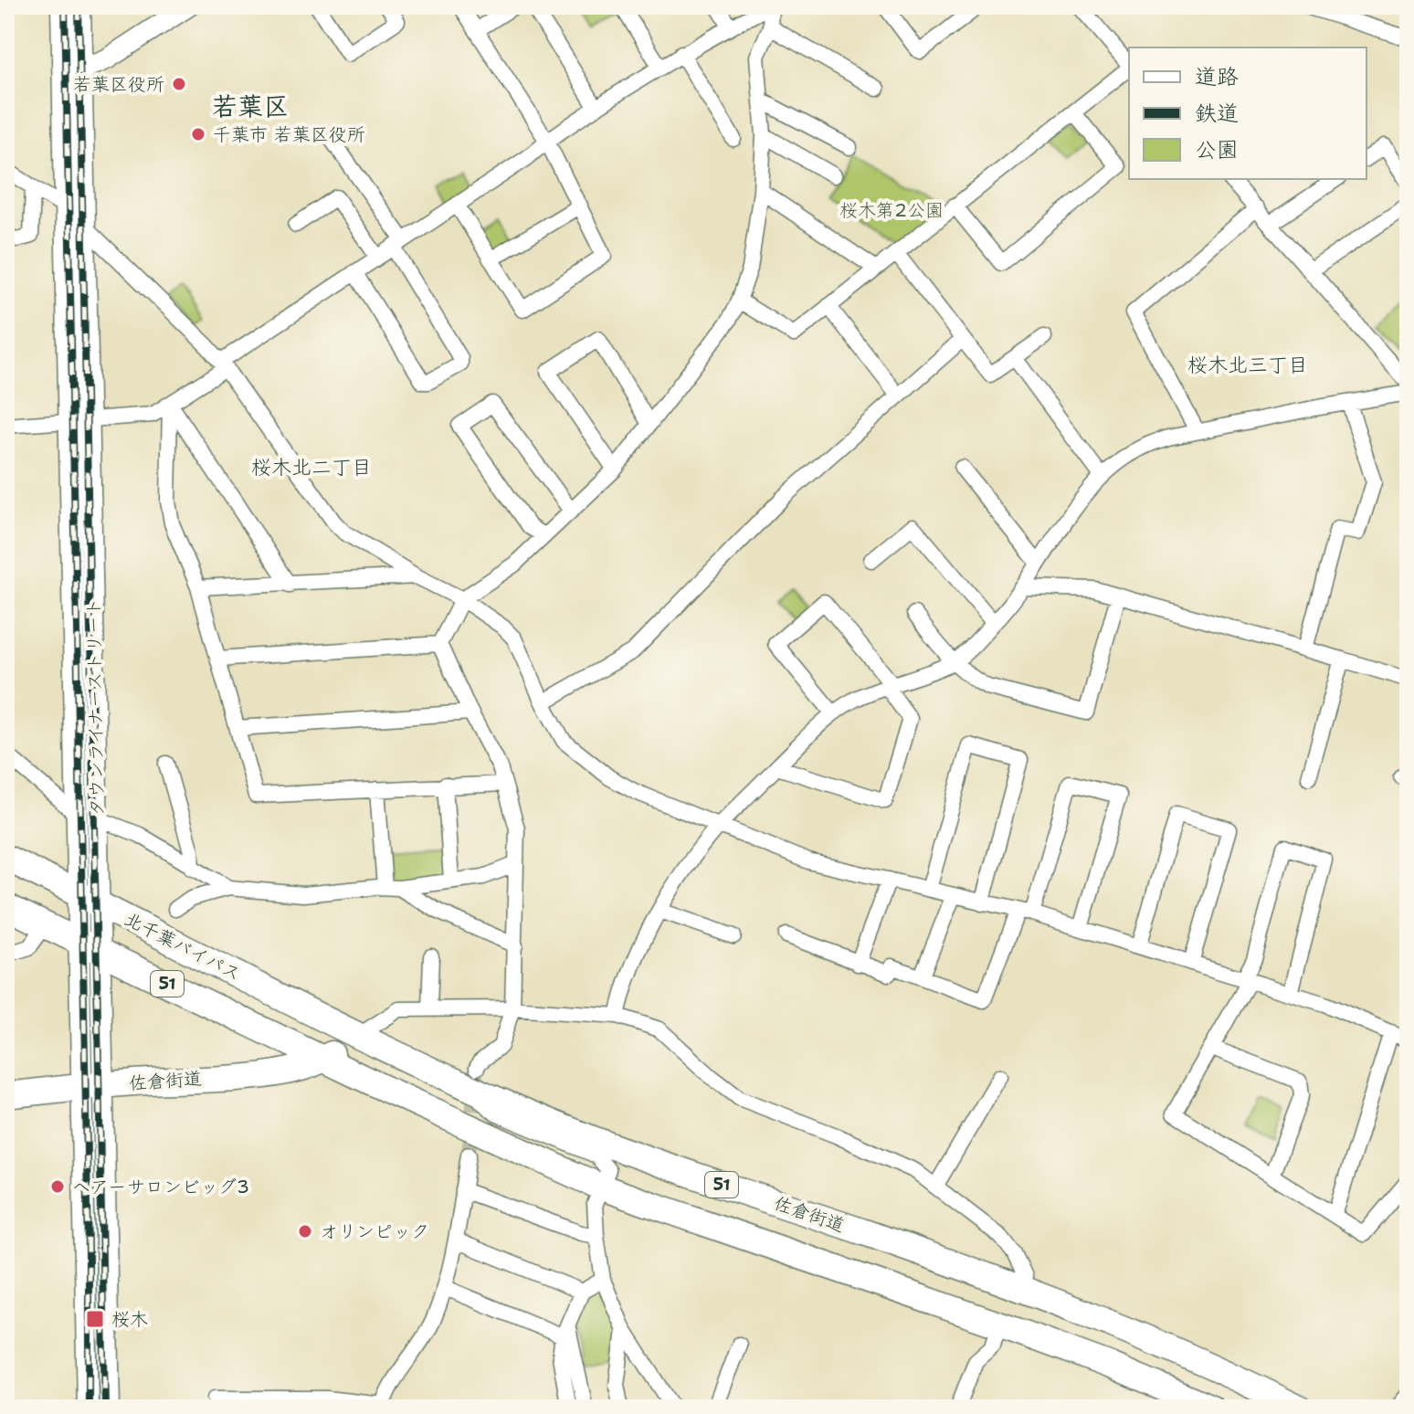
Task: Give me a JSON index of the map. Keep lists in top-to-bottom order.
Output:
{
  "streets": {
    "highway": ["北千葉バイパス", "51", "佐倉街道"],
    "street": ["タウンライナーストリート"]
  },
  "crossings": [
    ["タウンライナーストリート", "北千葉バイパス"],
    ["タウンライナーストリート", "51"],
    ["タウンライナーストリート", "佐倉街道"],
    ["北千葉バイパス", "佐倉街道"],
    ["51", "佐倉街道"]
  ],
  "districts": ["若葉区", "桜木北三丁目", "桜木北二丁目"],
  "parks": ["桜木第2公園"],
  "places": {
    "other": [
      "若葉区役所",
      "千葉市 若葉区役所",
      "ヘアーサロンビッグ3",
      "オリンピック"
    ],
    "transit": ["桜木"]
  },
  "legend": ["道路", "鉄道", "公園"]
}
